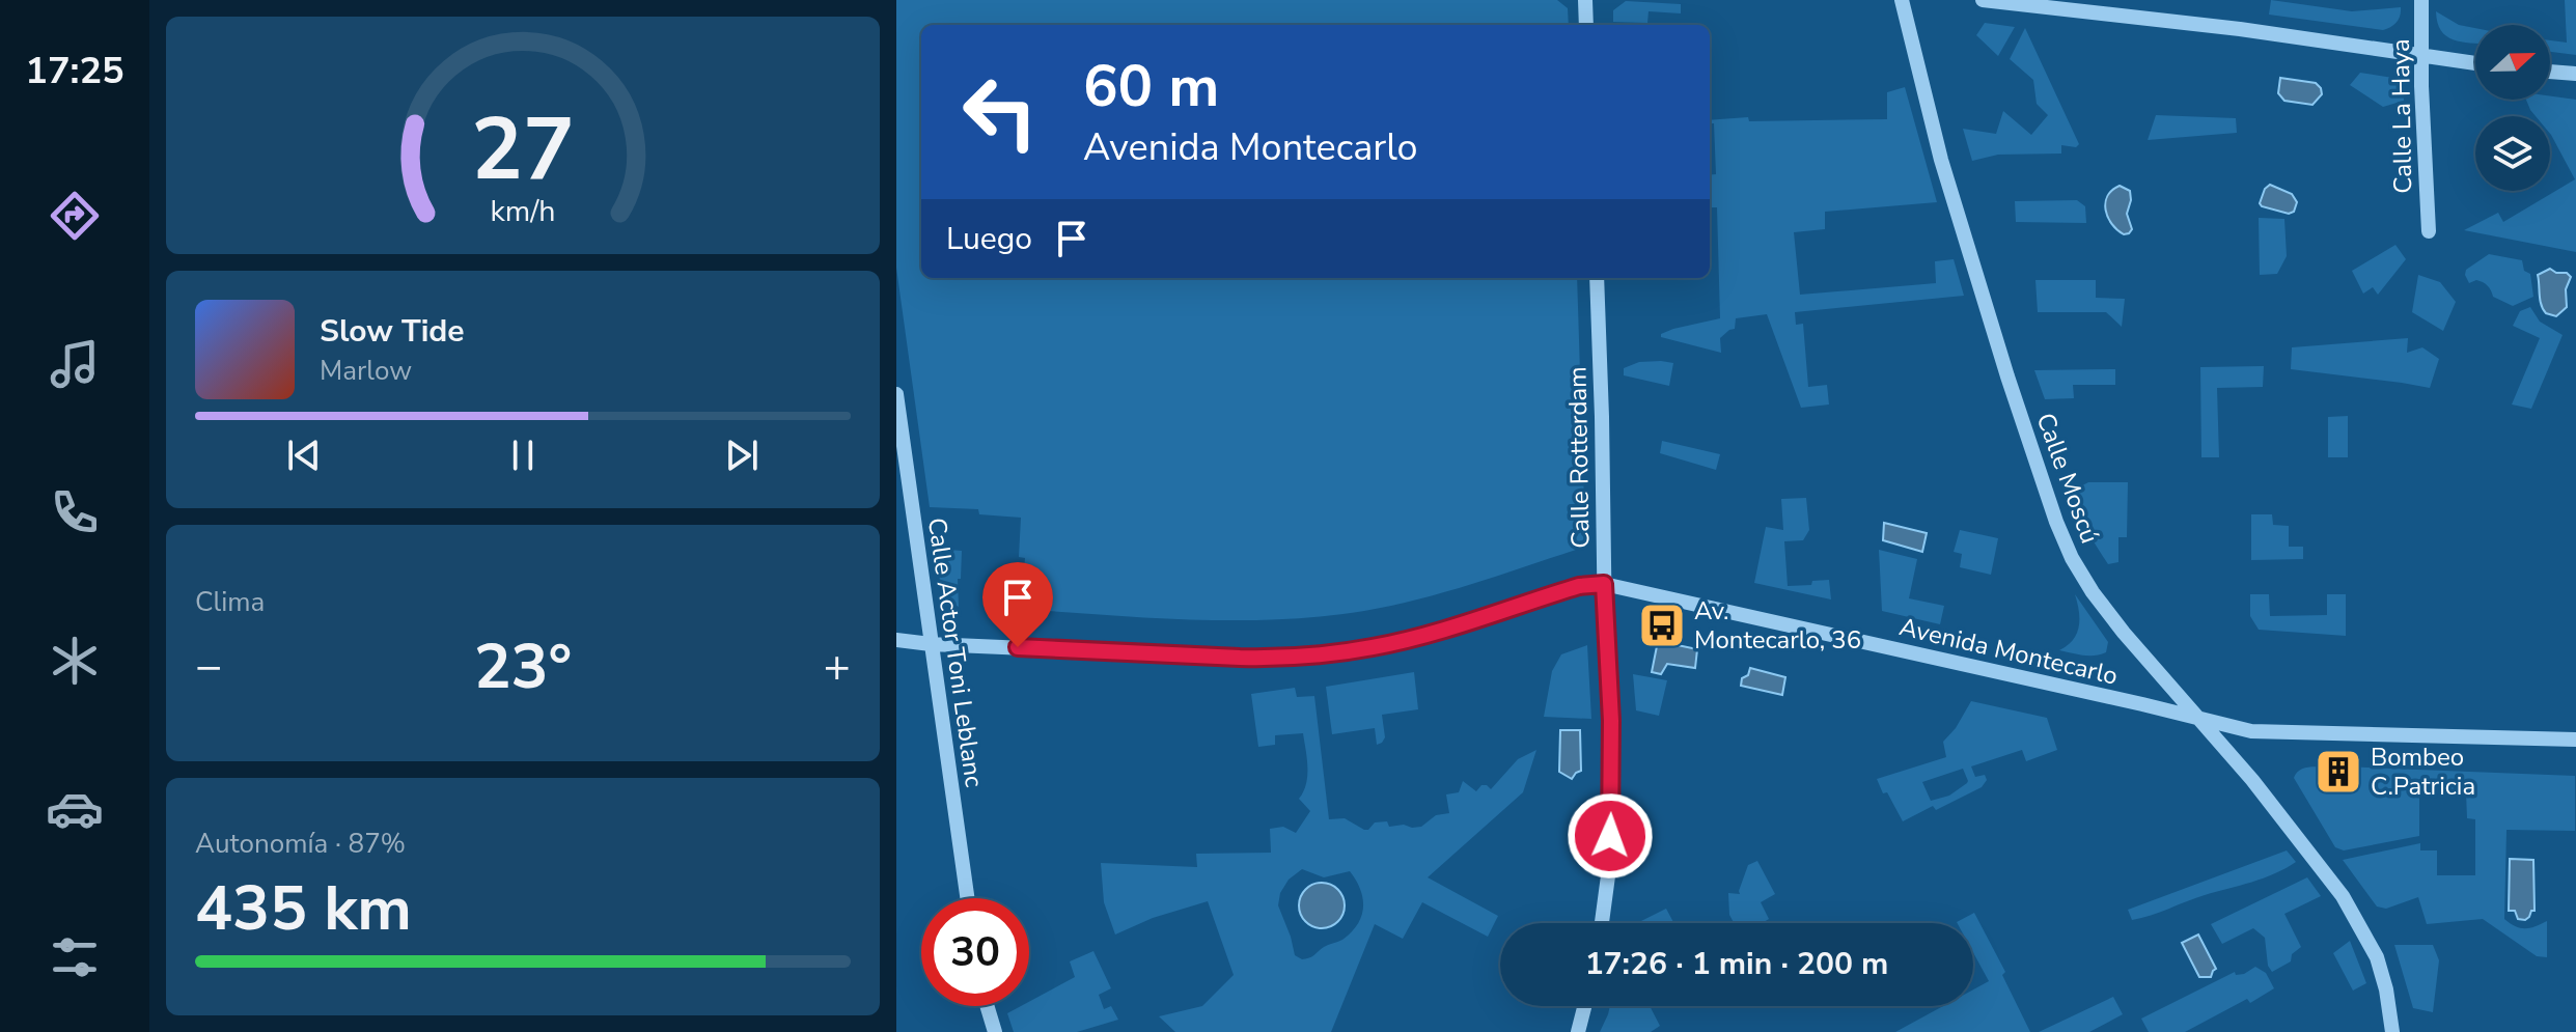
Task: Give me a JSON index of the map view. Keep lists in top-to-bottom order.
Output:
{
  "streets": {
    "street": [
      "Calle La Haya",
      "Calle Rotterdam",
      "Calle Moscú",
      "Avenida Montecarlo",
      "Calle Actor Toni Leblanc"
    ]
  },
  "crossings": [
    ["Calle Rotterdam", "Avenida Montecarlo"],
    ["Calle Moscú", "Avenida Montecarlo"],
    ["Avenida Montecarlo", "Calle Actor Toni Leblanc"]
  ],
  "places": {
    "bus stop": ["Av. Montecarlo, 36"],
    "building": ["Bombeo C.Patricia"]
  },
  "north": "right",
  "page": {
    "tabs": "17:25",
    "turn": ["60 m", "Avenida Montecarlo"],
    "then": "Luego",
    "song": ["Slow Tide", "Marlow"],
    "tile": [
      "Clima",
      ["Autonomía · 87%", "435 km"]
    ],
    "heat": ["−", "23°", "+"],
    "limit": "30",
    "trip": "17:26 · 1 min · 200 m",
    "gauge": ["27", "km/h"]
  }
}
